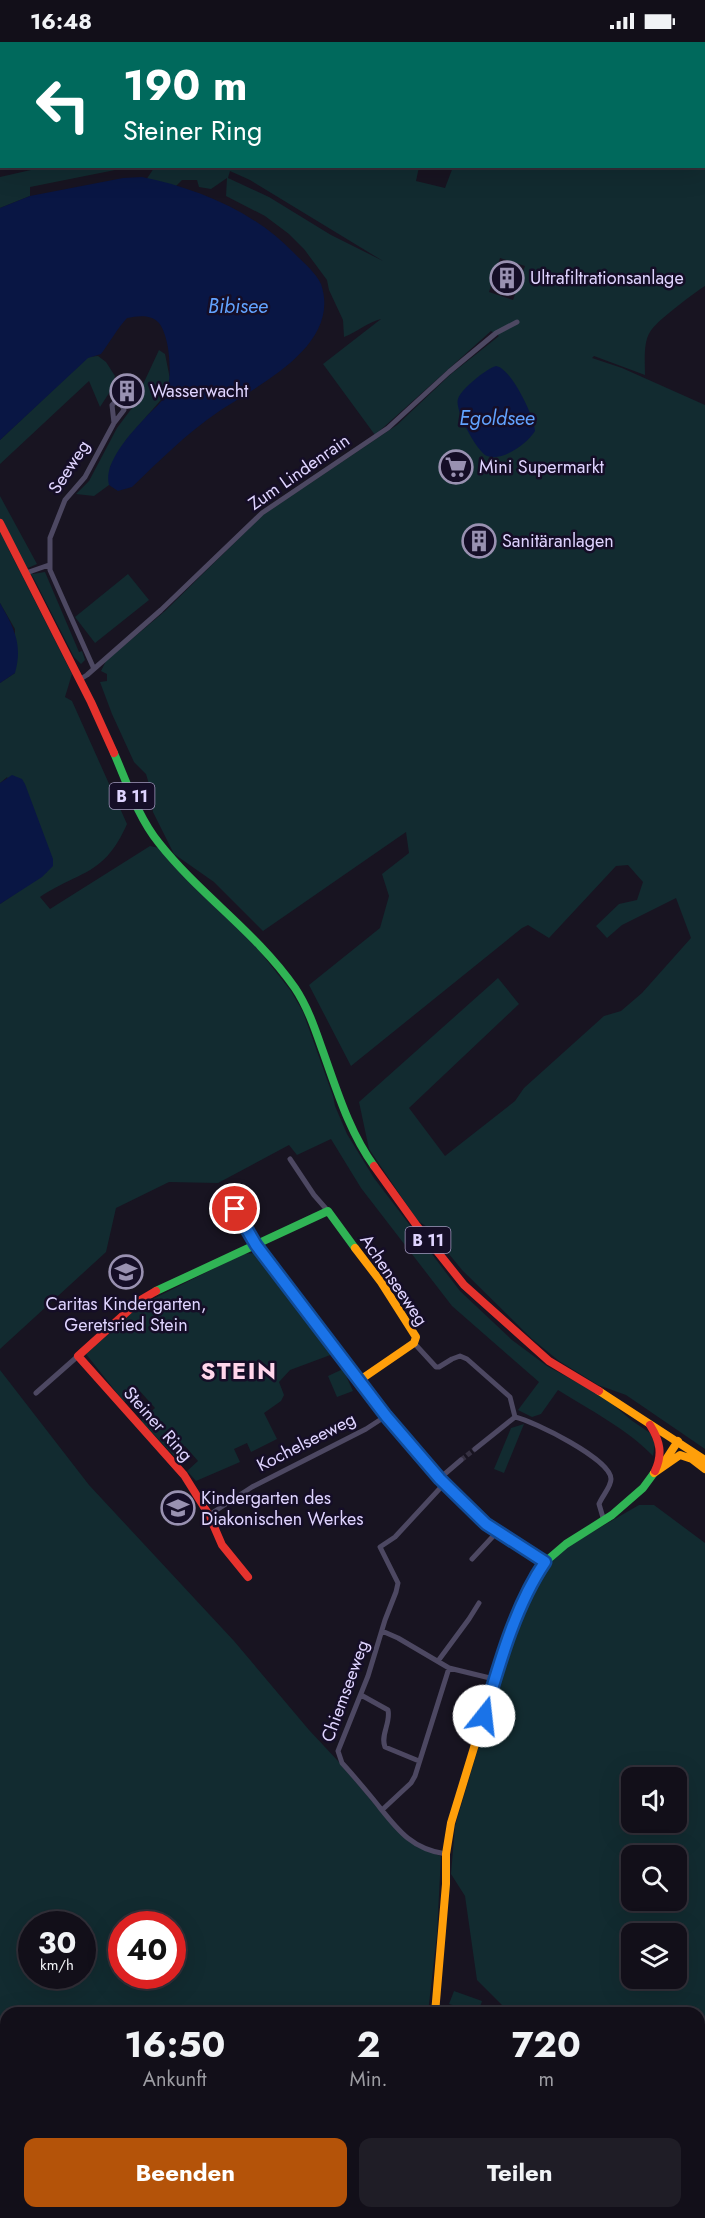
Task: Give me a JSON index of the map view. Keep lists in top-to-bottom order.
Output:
{
  "streets": {
    "street": [
      "Seeweg",
      "Zum Lindenrain",
      "B 11",
      "Achenseeweg",
      "Steiner Ring",
      "Kochelseeweg",
      "Chiemseeweg"
    ]
  },
  "crossings": [
    ["Seeweg", "Zum Lindenrain"],
    ["Zum Lindenrain", "B 11"],
    ["Steiner Ring", "Kochelseeweg"]
  ],
  "districts": ["STEIN"],
  "water": ["Bibisee", "Egoldsee"],
  "places": {
    "building": ["Ultrafiltrationsanlage", "Wasserwacht", "Sanitäranlagen"],
    "supermarket": ["Mini Supermarkt"],
    "school or university": ["Caritas Kindergarten, Geretsried Stein", "Kindergarten des Diakonischen Werkes"]
  },
  "page": {
    "status": "16:48",
    "turn": ["190 m", "Steiner Ring"],
    "speed": "30 km/h",
    "limit": "40",
    "eta": [
      "16:50",
      "Ankunft",
      "2",
      "Min.",
      "720",
      "m"
    ],
    "buttons": ["Beenden", "Teilen"]
  }
}
